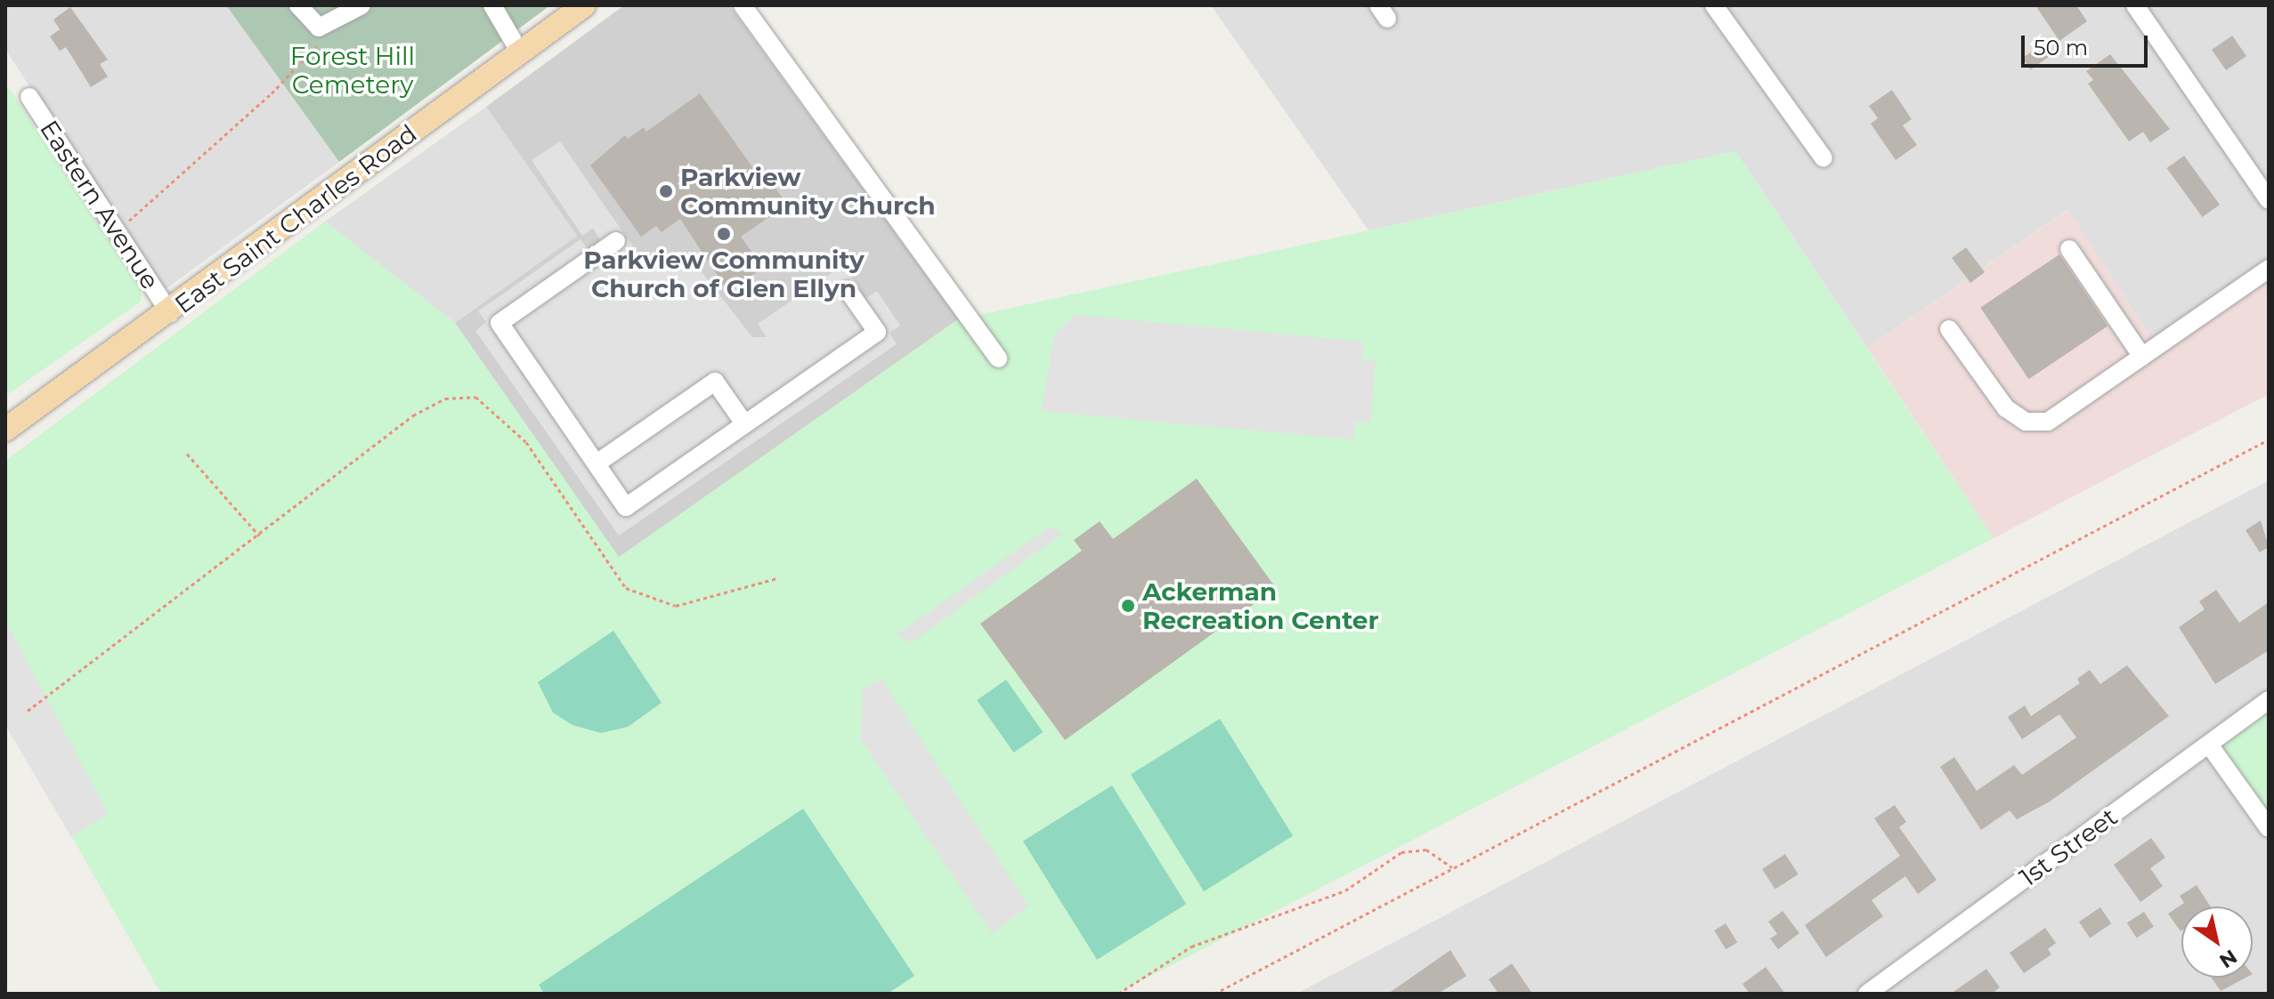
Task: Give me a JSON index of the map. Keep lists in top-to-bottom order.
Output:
{
  "streets": {
    "main road": ["East Saint Charles Road"],
    "street": ["Eastern Avenue", "1st Street"]
  },
  "crossings": [
    ["Eastern Avenue", "East Saint Charles Road"]
  ],
  "parks": ["Forest Hill Cemetery"],
  "places": ["Parkview Community Church", "Parkview Community Church of Glen Ellyn", "Ackerman Recreation Center"],
  "scale_bar": "50 m",
  "north": "bottom right"
}
